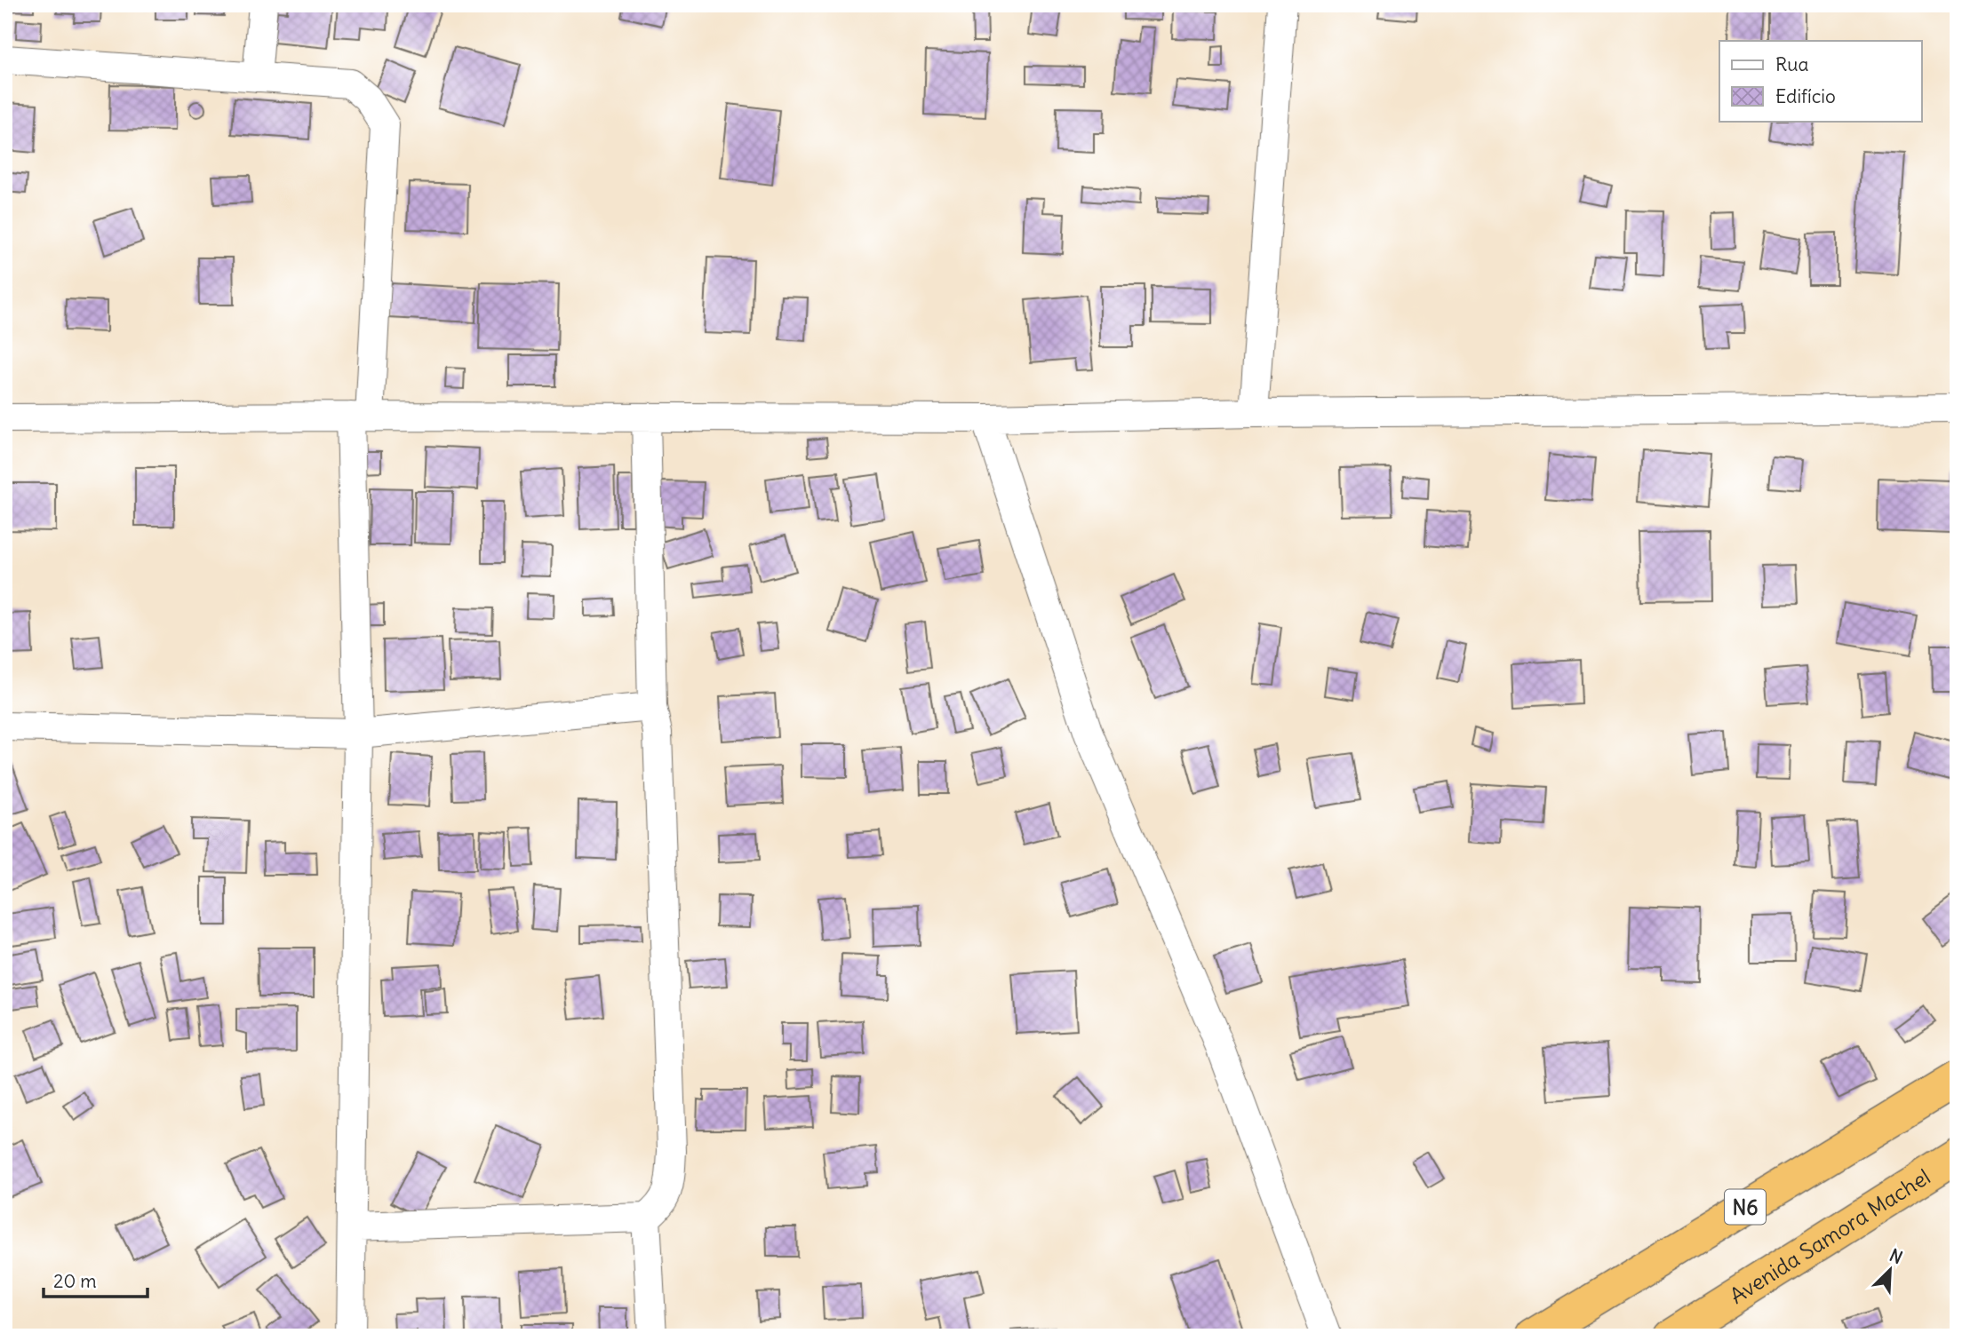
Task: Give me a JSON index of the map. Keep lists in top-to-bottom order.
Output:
{
  "streets": {
    "highway": ["N6", "Avenida Samora Machel"]
  },
  "legend": ["Rua", "Edifício"],
  "scale_bar": "20 m",
  "north": "top right"
}
